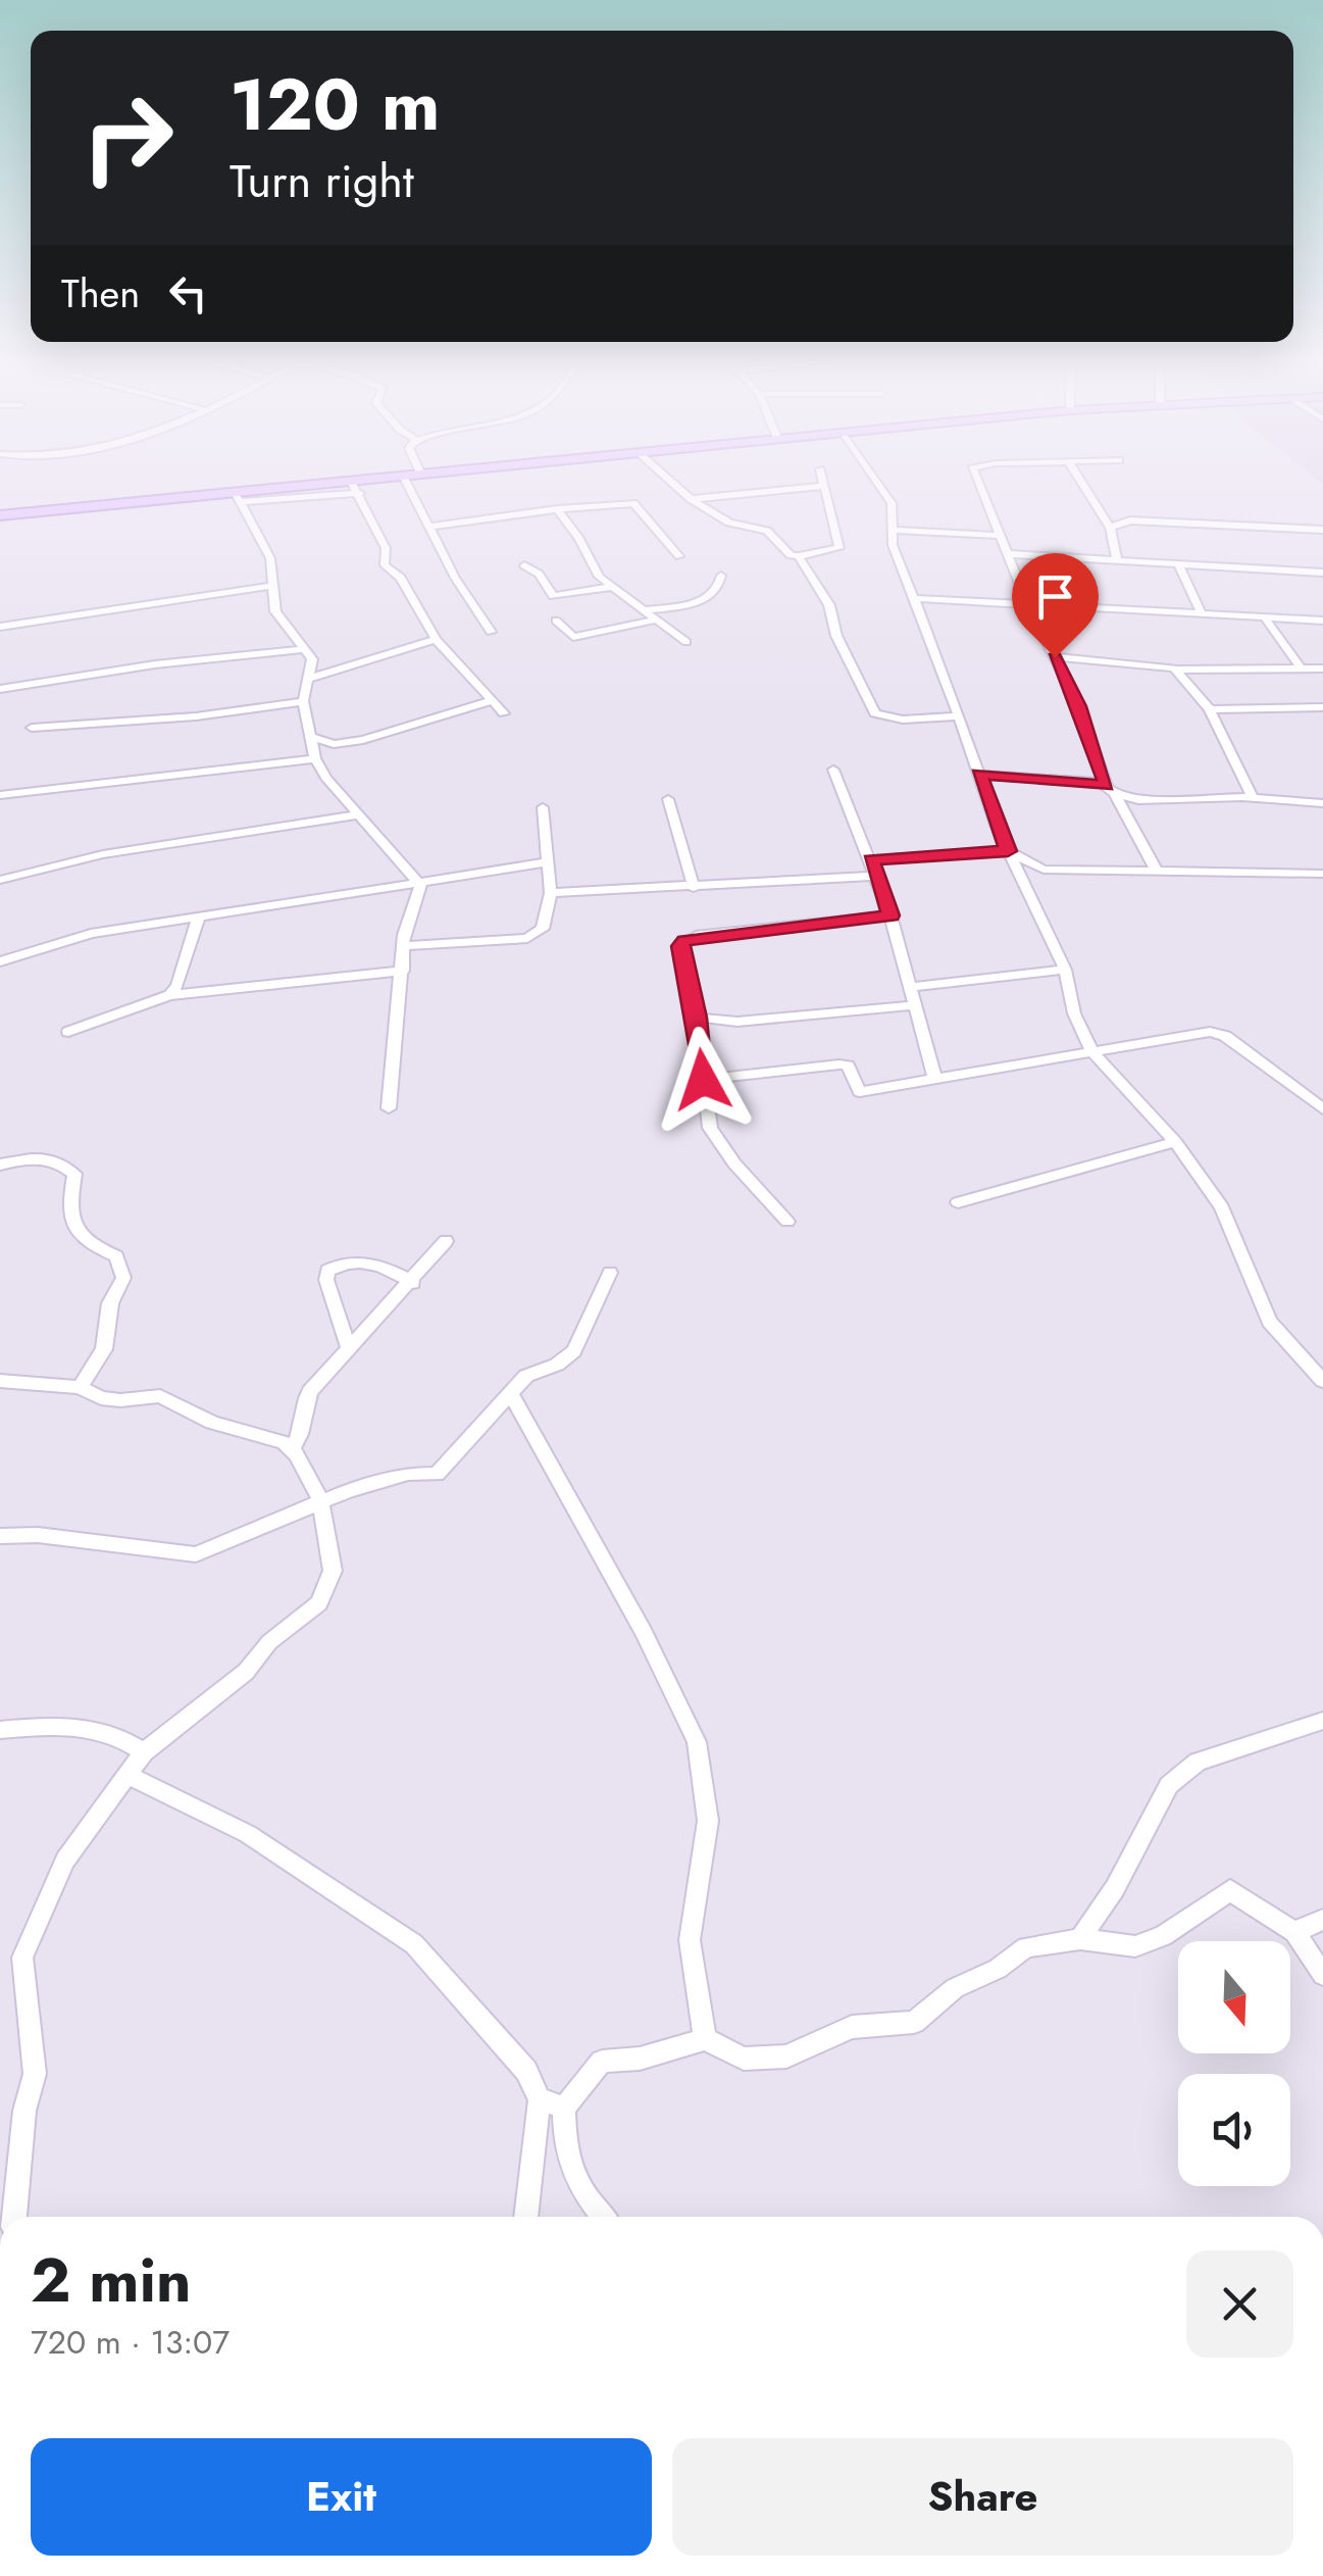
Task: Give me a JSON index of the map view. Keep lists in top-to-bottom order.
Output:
{
  "north": "bottom",
  "page": {
    "turn": ["120 m", "Turn right"],
    "then": "Then",
    "heading": ["2 min", "720 m · 13:07"],
    "buttons": ["Exit", "Share"]
  }
}
